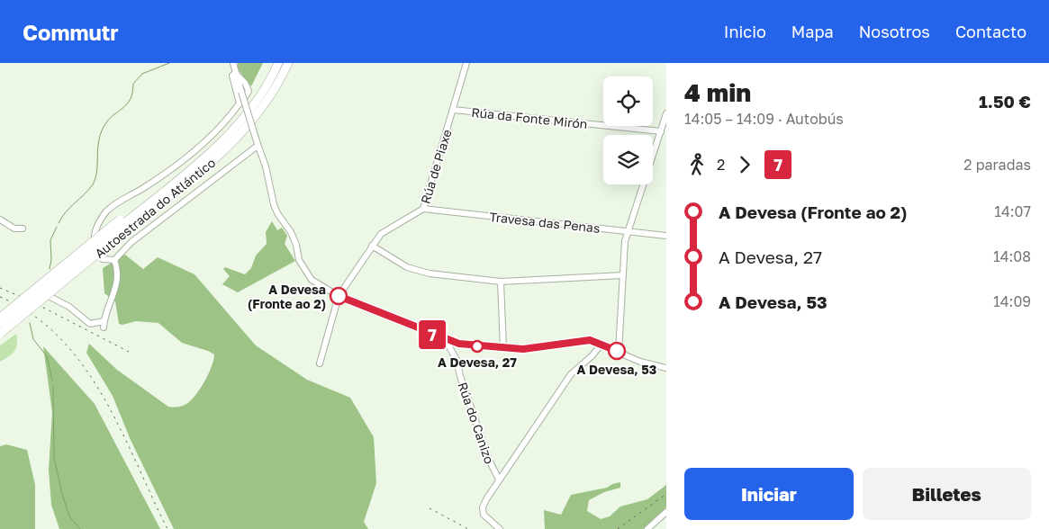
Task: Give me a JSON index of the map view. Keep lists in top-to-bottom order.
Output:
{
  "streets": {
    "highway": ["Autoestrada do Atlántico"],
    "street": [
      "Rúa da Fonte Mirón",
      "Rúa de Piaxe",
      "Travesa das Penas",
      "Rúa do Canizo"
    ]
  },
  "crossings": [
    ["Rúa da Fonte Mirón", "Rúa de Piaxe"],
    ["Rúa de Piaxe", "Travesa das Penas"]
  ],
  "places": ["A Devesa (Fronte ao 2)", "A Devesa, 27", "A Devesa, 53"],
  "lines": ["bus line 7"],
  "page": {
    "header": "Commutr",
    "nav": [
      "Inicio",
      "Mapa",
      "Nosotros",
      "Contacto"
    ],
    "on_map": "7",
    "heading": ["4 min", "14:05 – 14:09 · Autobús", "1.50 €"],
    "legs": ["2", "7", "2 paradas"],
    "list": [
      {
        "name": "A Devesa (Fronte ao 2)",
        "value": "14:07"
      },
      {
        "name": "A Devesa, 27",
        "value": "14:08"
      },
      {
        "name": "A Devesa, 53",
        "value": "14:09"
      }
    ],
    "buttons": ["Iniciar", "Billetes"]
  }
}
